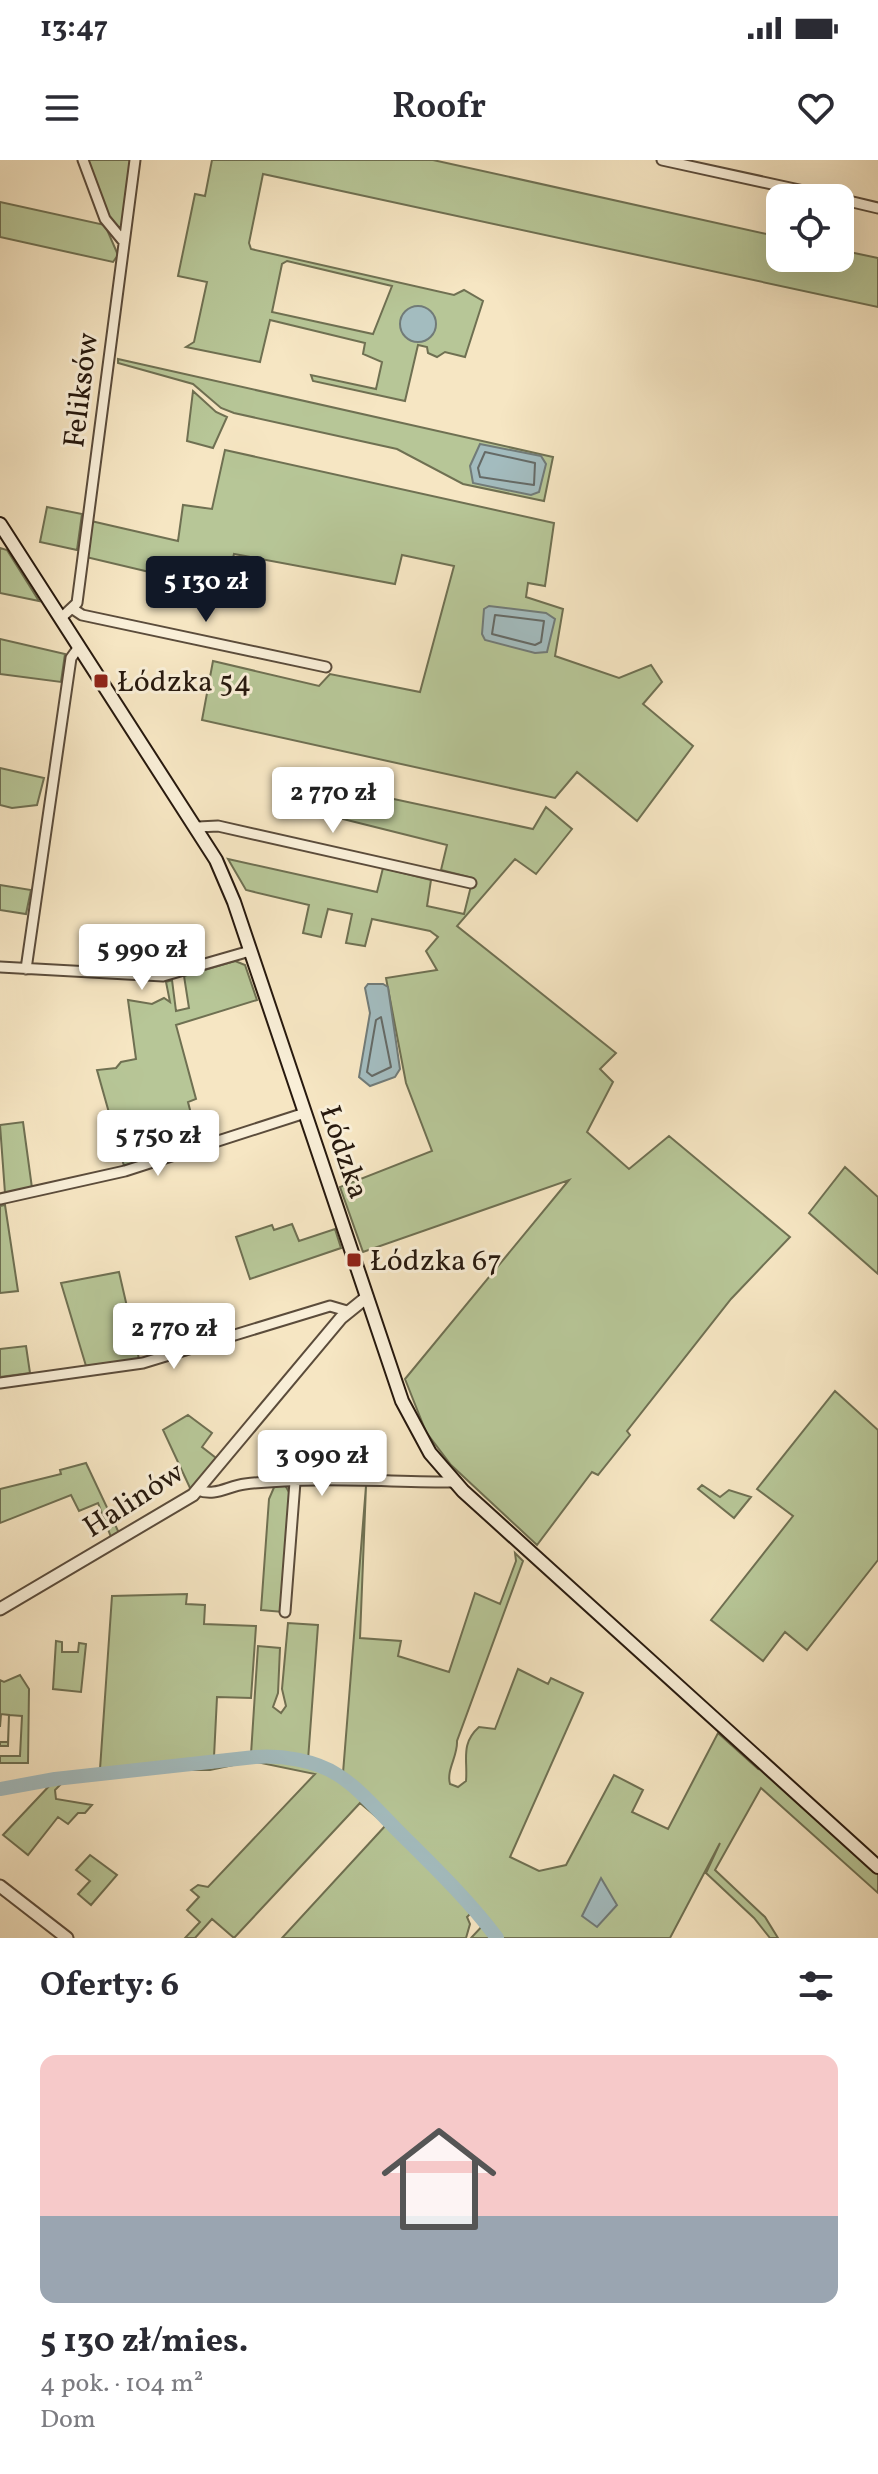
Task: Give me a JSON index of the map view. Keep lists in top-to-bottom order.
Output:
{
  "streets": {
    "main road": ["Łódzka"],
    "street": ["Feliksów", "Halinów"]
  },
  "crossings": [
    ["Łódzka", "Halinów"]
  ],
  "places": {
    "transit": ["Łódzka 54", "Łódzka 67"]
  },
  "page": {
    "status": "13:47",
    "header": "Roofr",
    "price": [
      "5 130 zł",
      "2 770 zł",
      "5 990 zł",
      "5 750 zł",
      "2 770 zł",
      "3 090 zł"
    ],
    "heading": "Oferty: 6",
    "list": [
      {
        "name": "5 130 zł/mies.",
        "note": "4 pok. · 104 m² · Dom"
      }
    ]
  }
}
